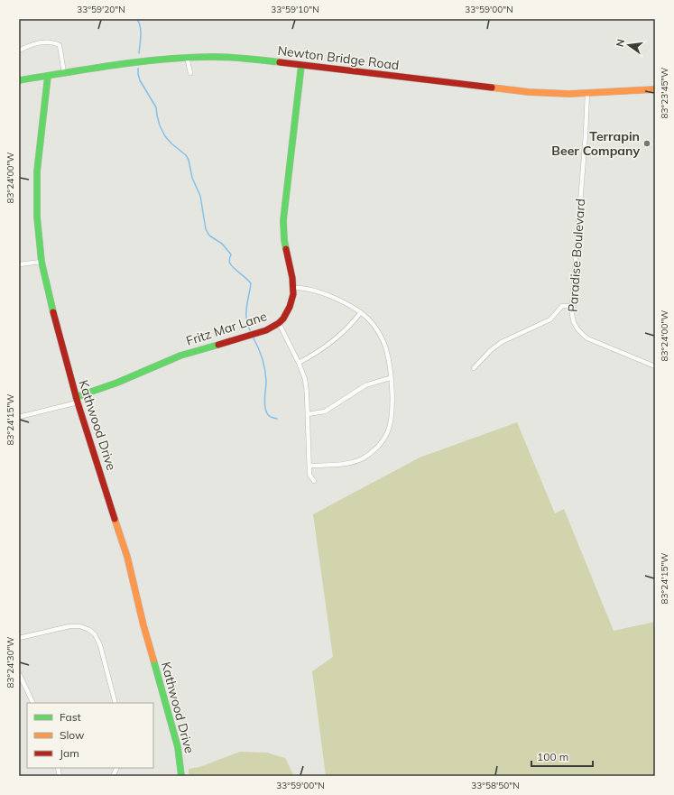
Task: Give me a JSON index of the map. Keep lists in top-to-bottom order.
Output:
{
  "streets": {
    "street": [
      "Newton Bridge Road",
      "Paradise Boulevard",
      "Fritz Mar Lane",
      "Kathwood Drive"
    ]
  },
  "crossings": [
    ["Newton Bridge Road", "Paradise Boulevard"],
    ["Newton Bridge Road", "Fritz Mar Lane"],
    ["Newton Bridge Road", "Kathwood Drive"],
    ["Fritz Mar Lane", "Kathwood Drive"]
  ],
  "places": ["Terrapin Beer Company"],
  "legend": ["Fast", "Slow", "Jam"],
  "scale_bar": "100 m",
  "north": "left",
  "coordinates": [
    "33°59'20\"N",
    "33°59'10\"N",
    "33°59'00\"N",
    "83°23'45\"W",
    "83°24'00\"W",
    "83°24'15\"W",
    "83°24'30\"W",
    "33°58'50\"N"
  ]
}
